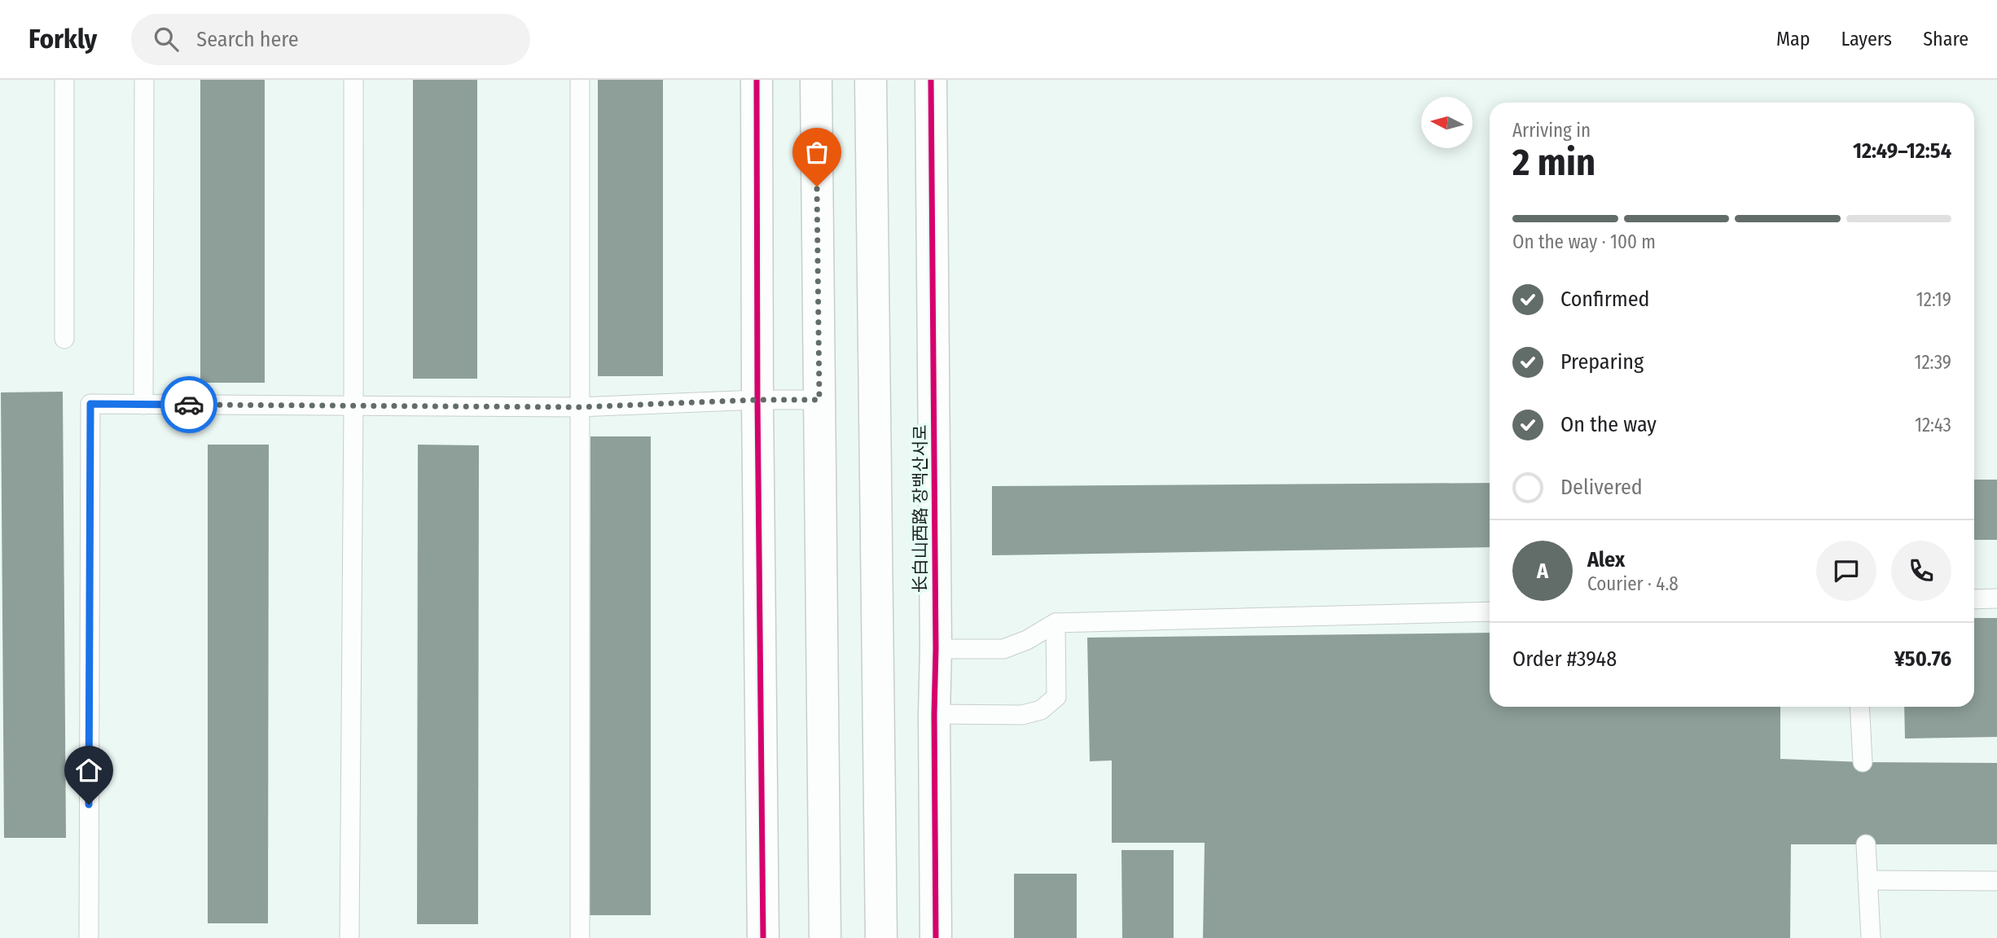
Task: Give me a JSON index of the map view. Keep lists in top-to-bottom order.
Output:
{
  "streets": {
    "street": ["长白山西路 장백산서로"]
  },
  "north": "left",
  "page": {
    "header": "Forkly",
    "search": "Search here",
    "nav": ["Map", "Layers", "Share"],
    "heading": ["2 min", "Arriving in", "12:49–12:54"],
    "panel": [
      "Alex",
      "Courier · 4.8",
      "Order #3948",
      "¥50.76"
    ],
    "bar": "On the way · 100 m",
    "list": [
      ["Confirmed", "12:19"],
      ["Preparing", "12:39"],
      ["On the way", "12:43"],
      "Delivered"
    ],
    "round": "A"
  }
}
